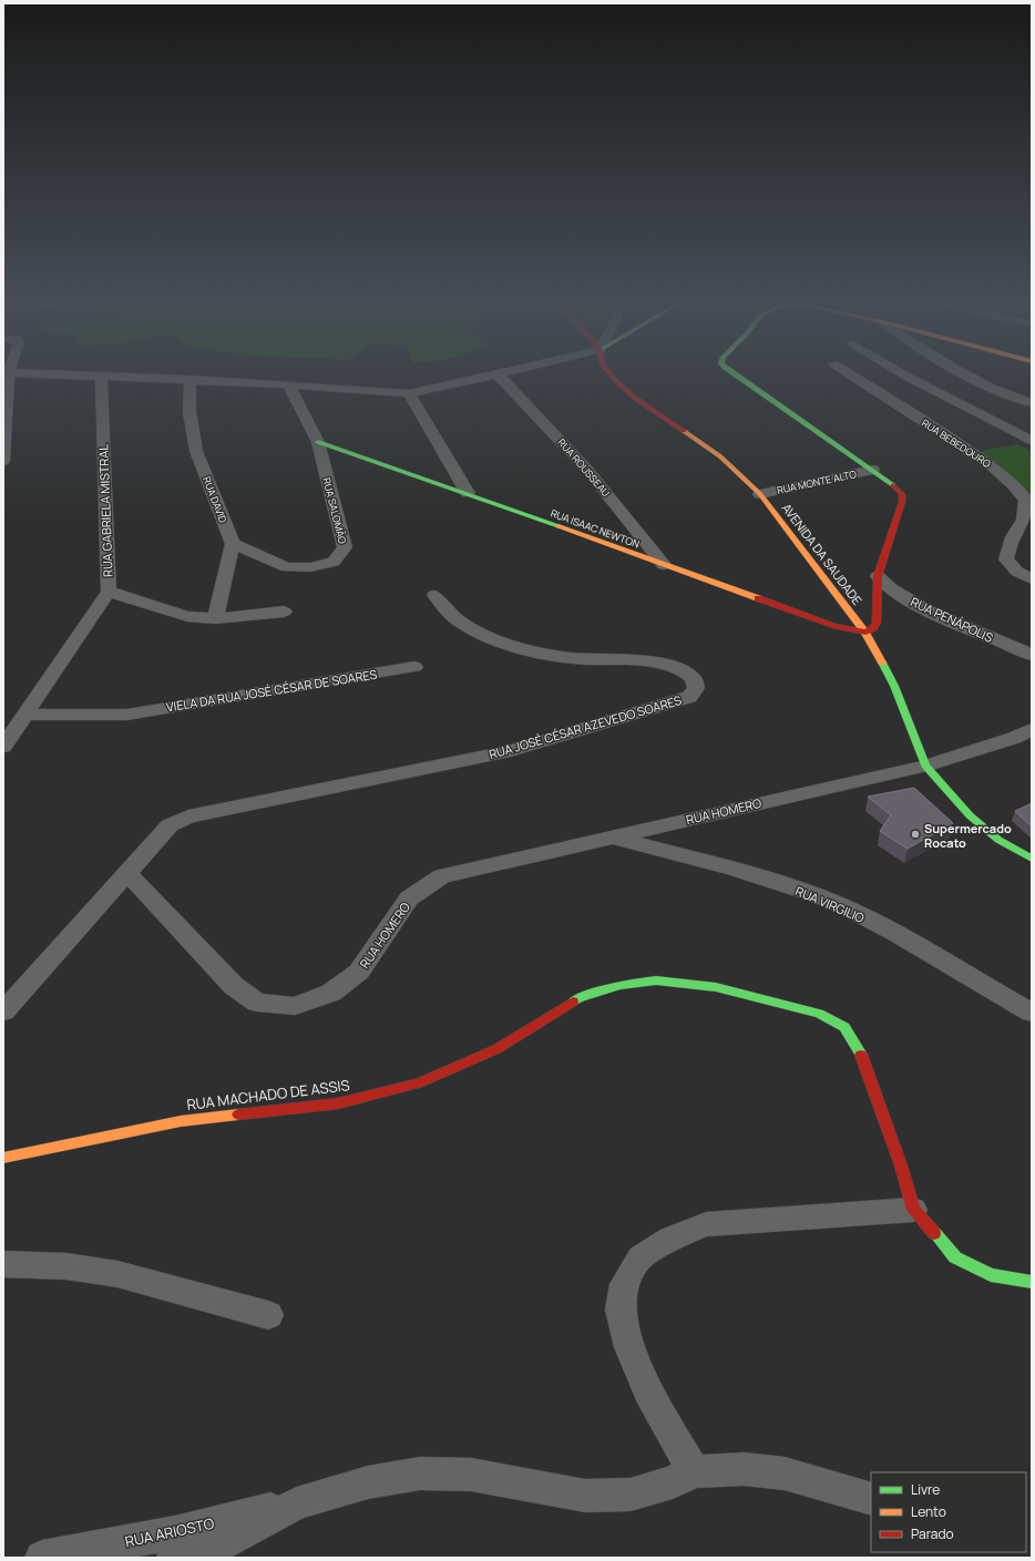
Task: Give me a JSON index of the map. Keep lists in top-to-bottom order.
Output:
{
  "streets": {
    "street": [
      "RUA BEBEDOURO",
      "RUA ROUSSEAU",
      "RUA MONTE ALTO",
      "RUA DAVID",
      "RUA GABRIELA MISTRAL",
      "RUA SALOMÃO",
      "RUA ISAAC NEWTON",
      "AVENIDA DA SAUDADE",
      "RUA PENÁPOLIS",
      "VIELA DA RUA JOSÉ CÉSAR DE SOARES",
      "RUA JOSÉ CÉSAR AZEVEDO SOARES",
      "RUA HOMERO",
      "RUA VIRGILIO",
      "RUA MACHADO DE ASSIS",
      "RUA ARIOSTO"
    ]
  },
  "crossings": [
    ["RUA ROUSSEAU", "RUA ISAAC NEWTON"],
    ["RUA MONTE ALTO", "AVENIDA DA SAUDADE"],
    ["RUA DAVID", "RUA SALOMÃO"],
    ["RUA GABRIELA MISTRAL", "VIELA DA RUA JOSÉ CÉSAR DE SOARES"],
    ["RUA SALOMÃO", "RUA ISAAC NEWTON"],
    ["RUA ISAAC NEWTON", "AVENIDA DA SAUDADE"],
    ["AVENIDA DA SAUDADE", "RUA HOMERO"],
    ["RUA JOSÉ CÉSAR AZEVEDO SOARES", "RUA HOMERO"],
    ["RUA HOMERO", "RUA VIRGILIO"]
  ],
  "places": ["Supermercado Rocato"],
  "legend": ["Livre", "Lento", "Parado"]
}
